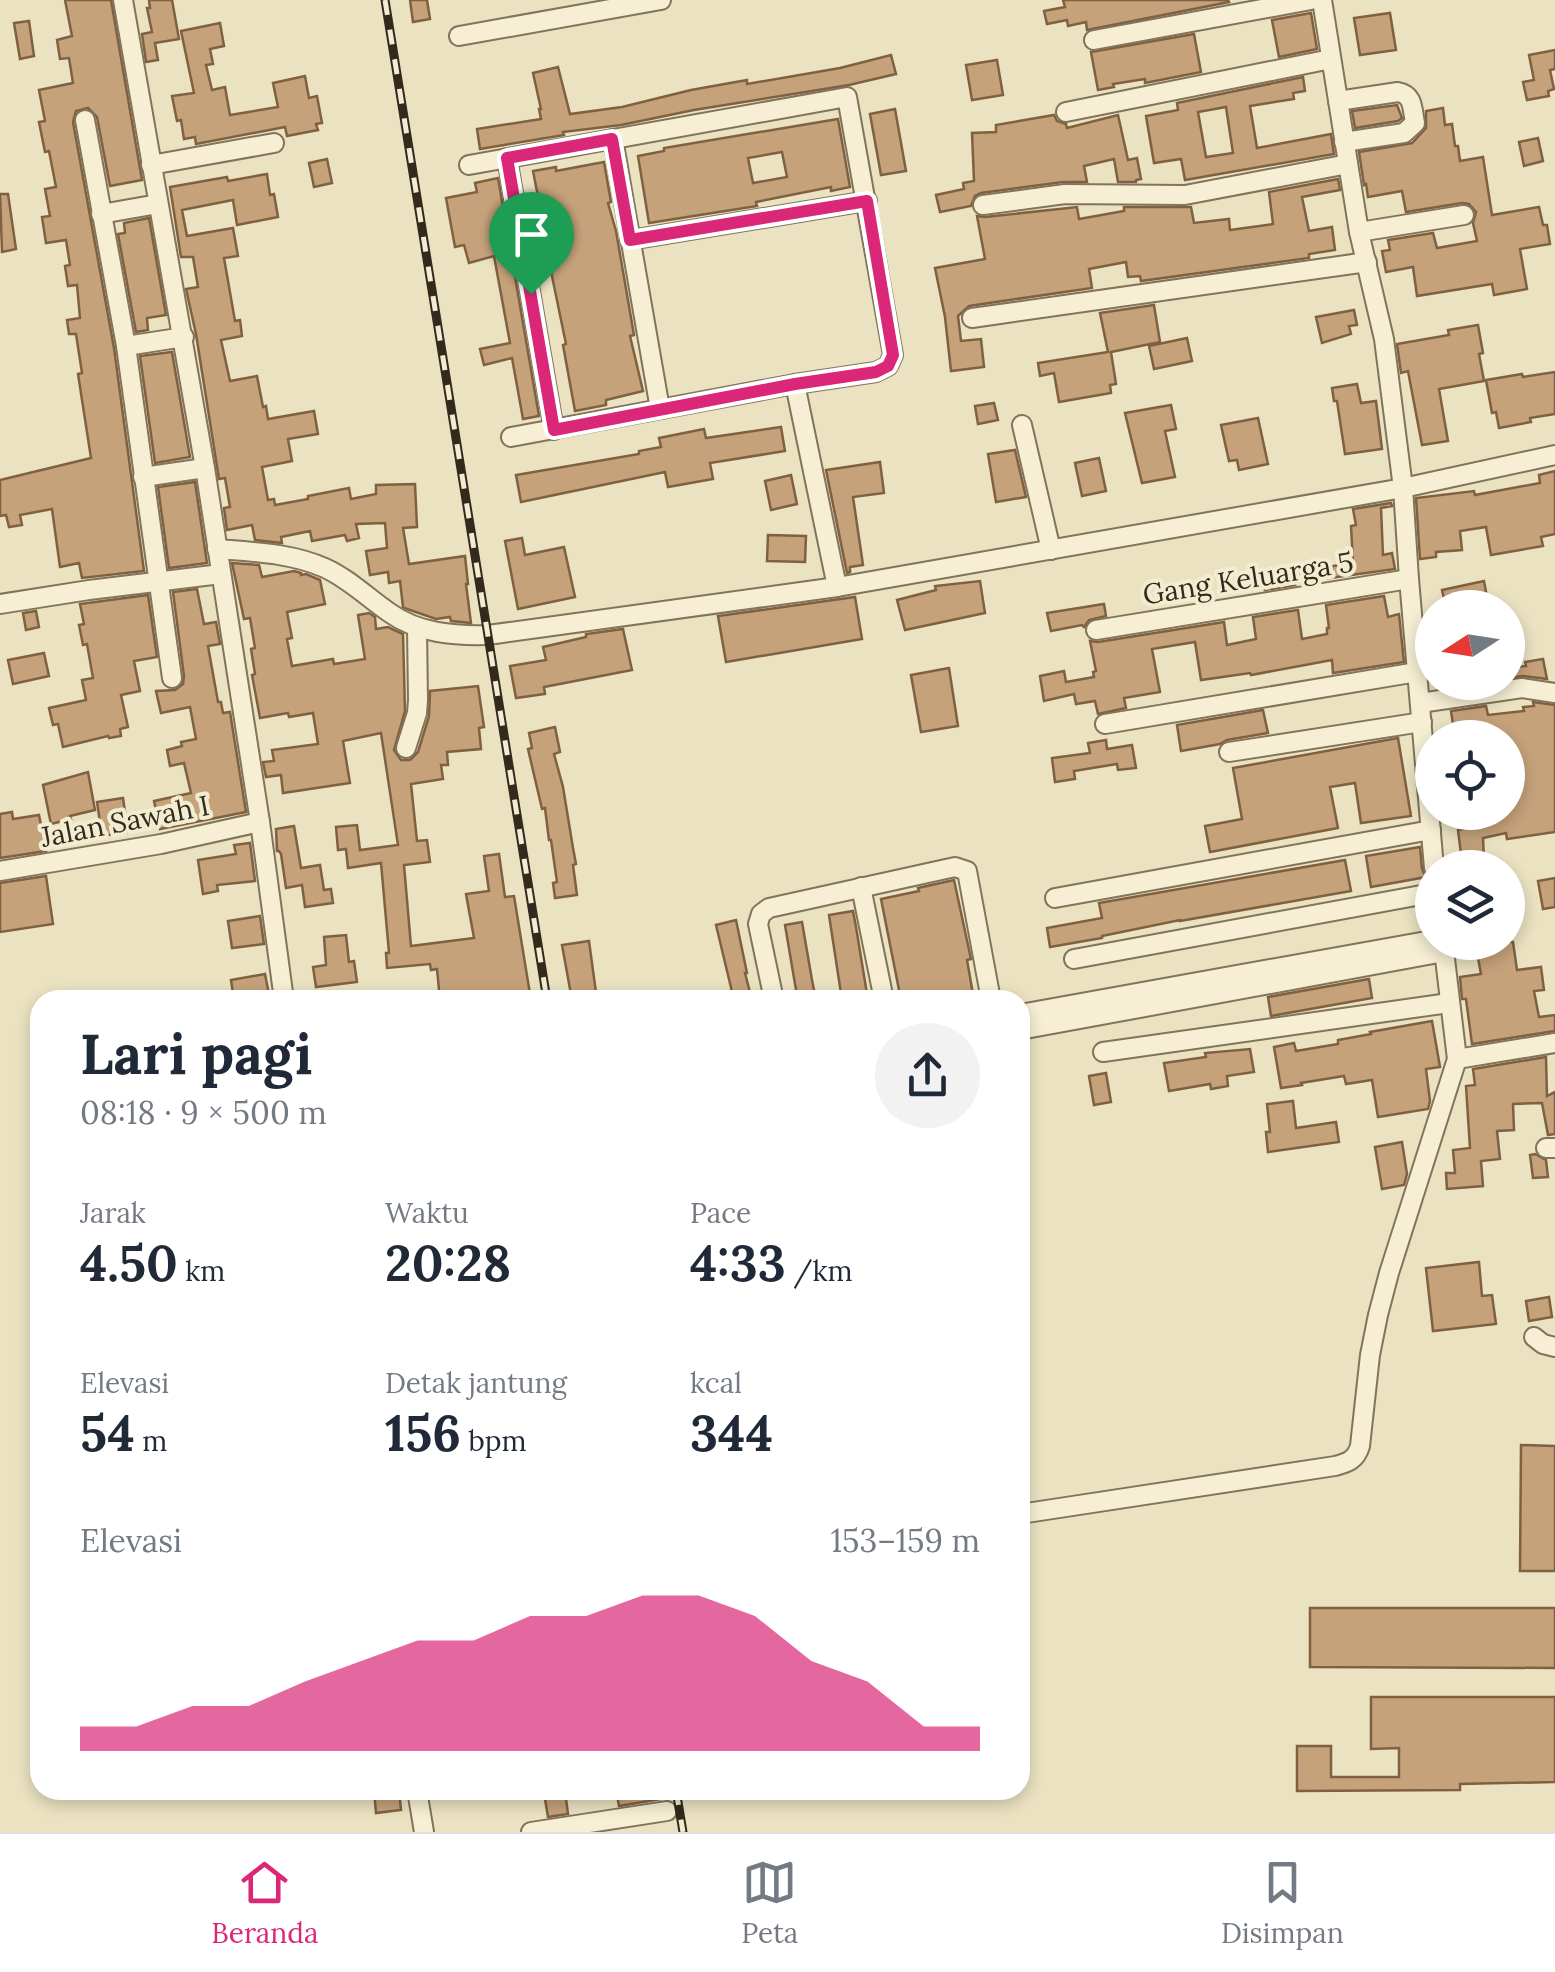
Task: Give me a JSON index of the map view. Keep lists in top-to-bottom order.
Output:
{
  "streets": {
    "street": ["Gang Keluarga 5", "Jalan Sawah I"]
  },
  "north": "left",
  "page": {
    "heading": ["Lari pagi", "08:18 · 9 × 500 m"],
    "stats": [
      ["Jarak", "4.50 km"],
      ["Waktu", "20:28"],
      ["Pace", "4:33 /km"],
      ["Elevasi", "54 m"],
      ["Detak jantung", "156 bpm"],
      ["kcal", "344"]
    ],
    "chart": ["Elevasi", "153–159 m"],
    "tabs": ["Beranda", "Peta", "Disimpan"]
  }
}
